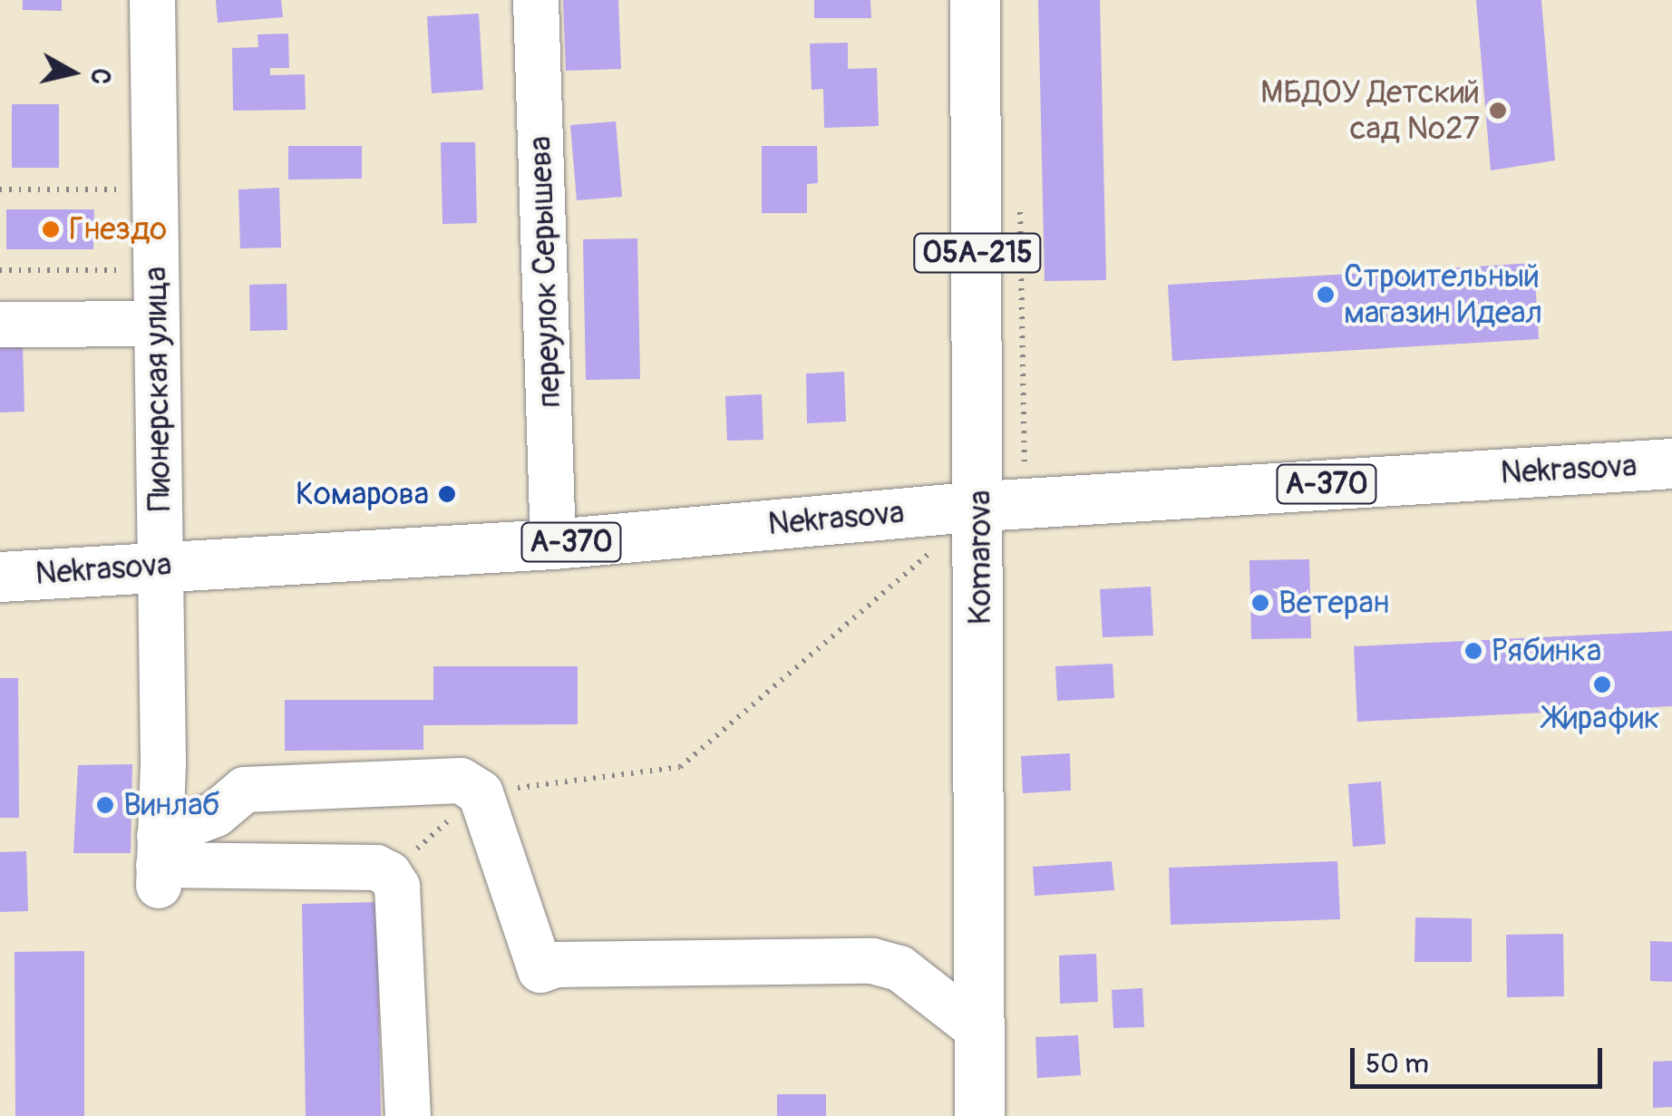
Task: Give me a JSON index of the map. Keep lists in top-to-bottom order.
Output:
{
  "streets": {
    "main road": [
      "05А-215",
      "Nekrasova",
      "А-370",
      "Komarova"
    ],
    "street": ["переулок Серышева", "Пионерская улица"]
  },
  "crossings": [
    ["переулок Серышева", "Nekrasova"],
    ["Пионерская улица", "Nekrasova"],
    ["Nekrasova", "Komarova"]
  ],
  "places": [
    "МБДОУ Детский сад №27",
    "Гнездо",
    "Строительный магазин Идеал",
    "Комарова",
    "Ветеран",
    "Рябинка",
    "Жирафик",
    "Винлаб"
  ],
  "scale_bar": "50 m",
  "north": "right"
}
